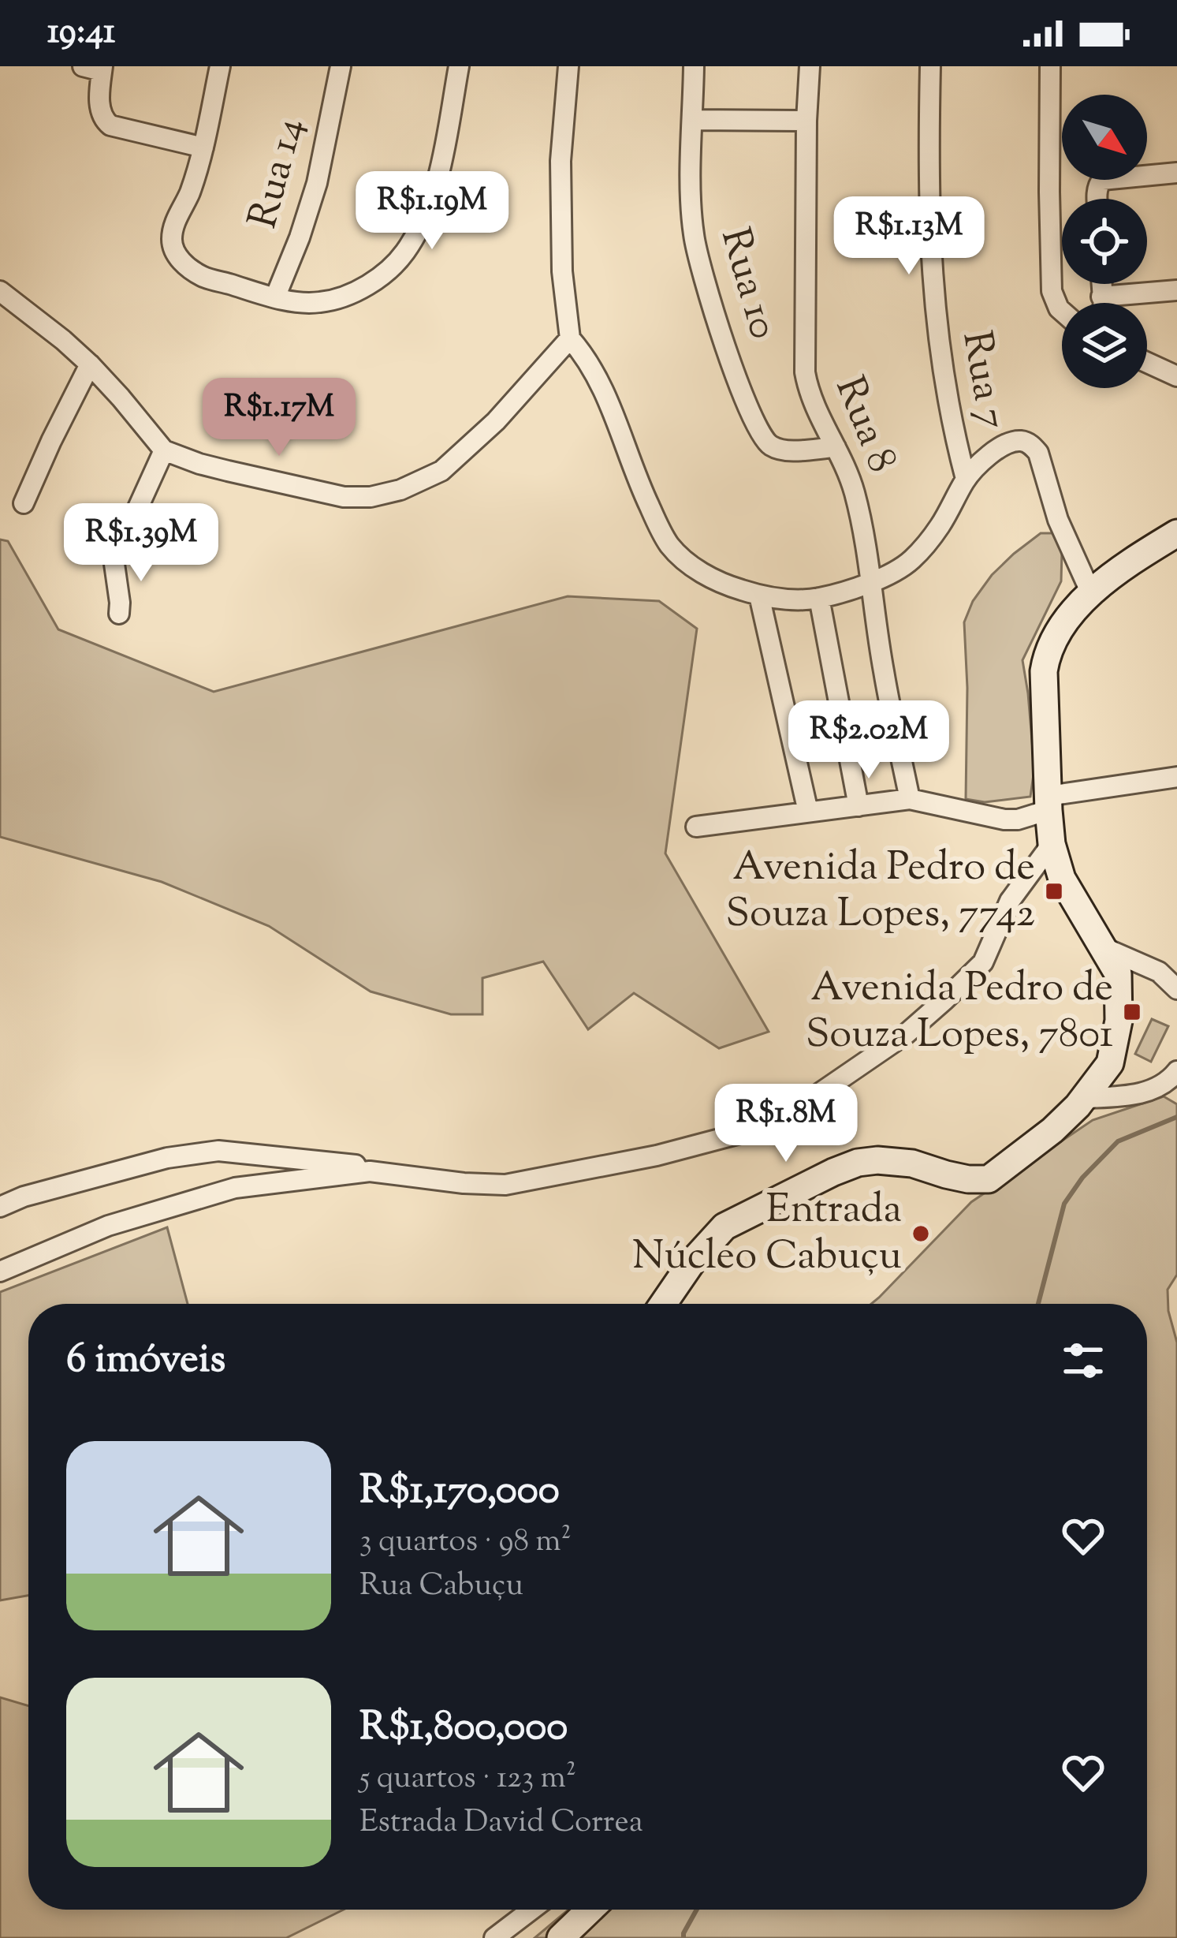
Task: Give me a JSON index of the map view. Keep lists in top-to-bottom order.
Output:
{
  "streets": {
    "street": [
      "Rua 14",
      "Rua 10",
      "Rua 7",
      "Rua 8"
    ]
  },
  "crossings": [
    ["Rua 10", "Rua 8"]
  ],
  "places": {
    "transit": ["Avenida Pedro de Souza Lopes, 7742", "Avenida Pedro de Souza Lopes, 7801"],
    "other": ["Entrada Núcleo Cabuçu"]
  },
  "north": "bottom right",
  "page": {
    "status": "19:41",
    "price": [
      "R$1.19M",
      "R$1.13M",
      "R$1.17M",
      "R$1.39M",
      "R$2.02M",
      "R$1.8M"
    ],
    "heading": "6 imóveis",
    "list": [
      {
        "name": "R$1,170,000",
        "note": "3 quartos · 98 m² · Rua Cabuçu"
      },
      {
        "name": "R$1,800,000",
        "note": "5 quartos · 123 m² · Estrada David Correa"
      }
    ]
  }
}
